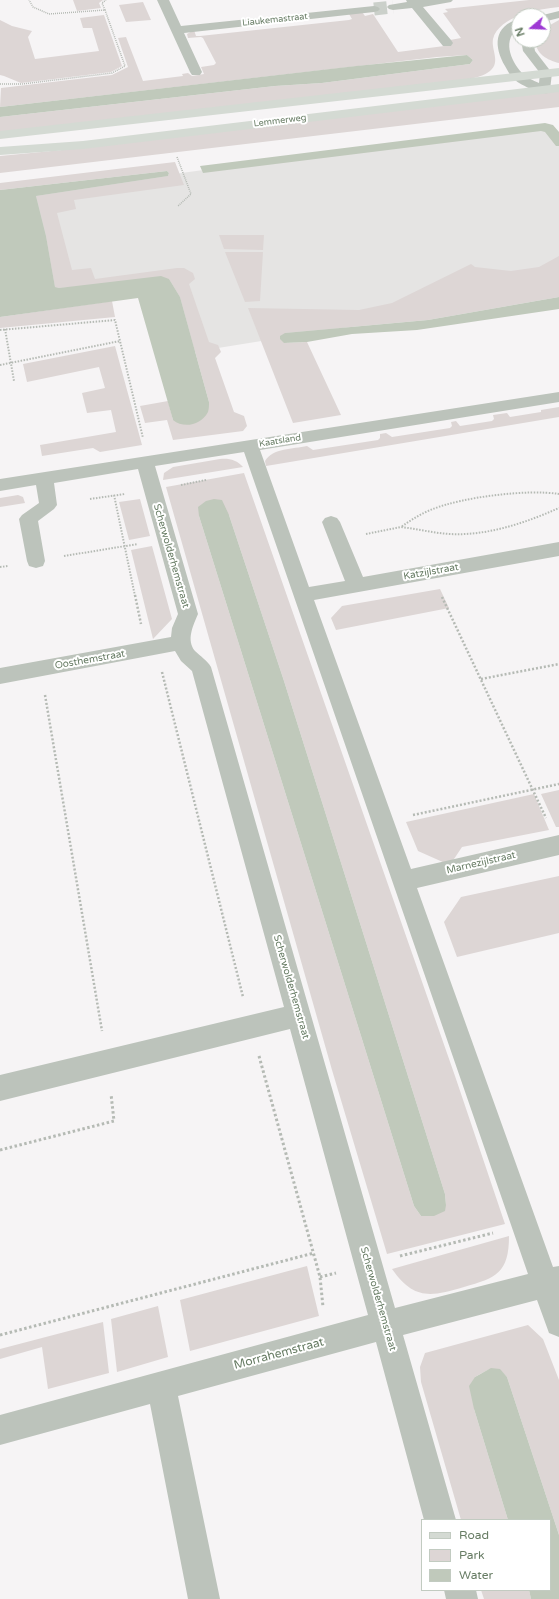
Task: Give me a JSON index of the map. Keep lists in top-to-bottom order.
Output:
{
  "streets": {
    "main road": ["Lemmerweg"],
    "street": [
      "Liaukemastraat",
      "Kaatsland",
      "Scherwolderhemstraat",
      "Katzijlstraat",
      "Oosthemstraat",
      "Marnezijlstraat",
      "Morrahemstraat"
    ]
  },
  "crossings": [
    ["Kaatsland", "Scherwolderhemstraat"],
    ["Scherwolderhemstraat", "Oosthemstraat"],
    ["Scherwolderhemstraat", "Morrahemstraat"]
  ],
  "legend": ["Road", "Park", "Water"],
  "north": "left"
}
